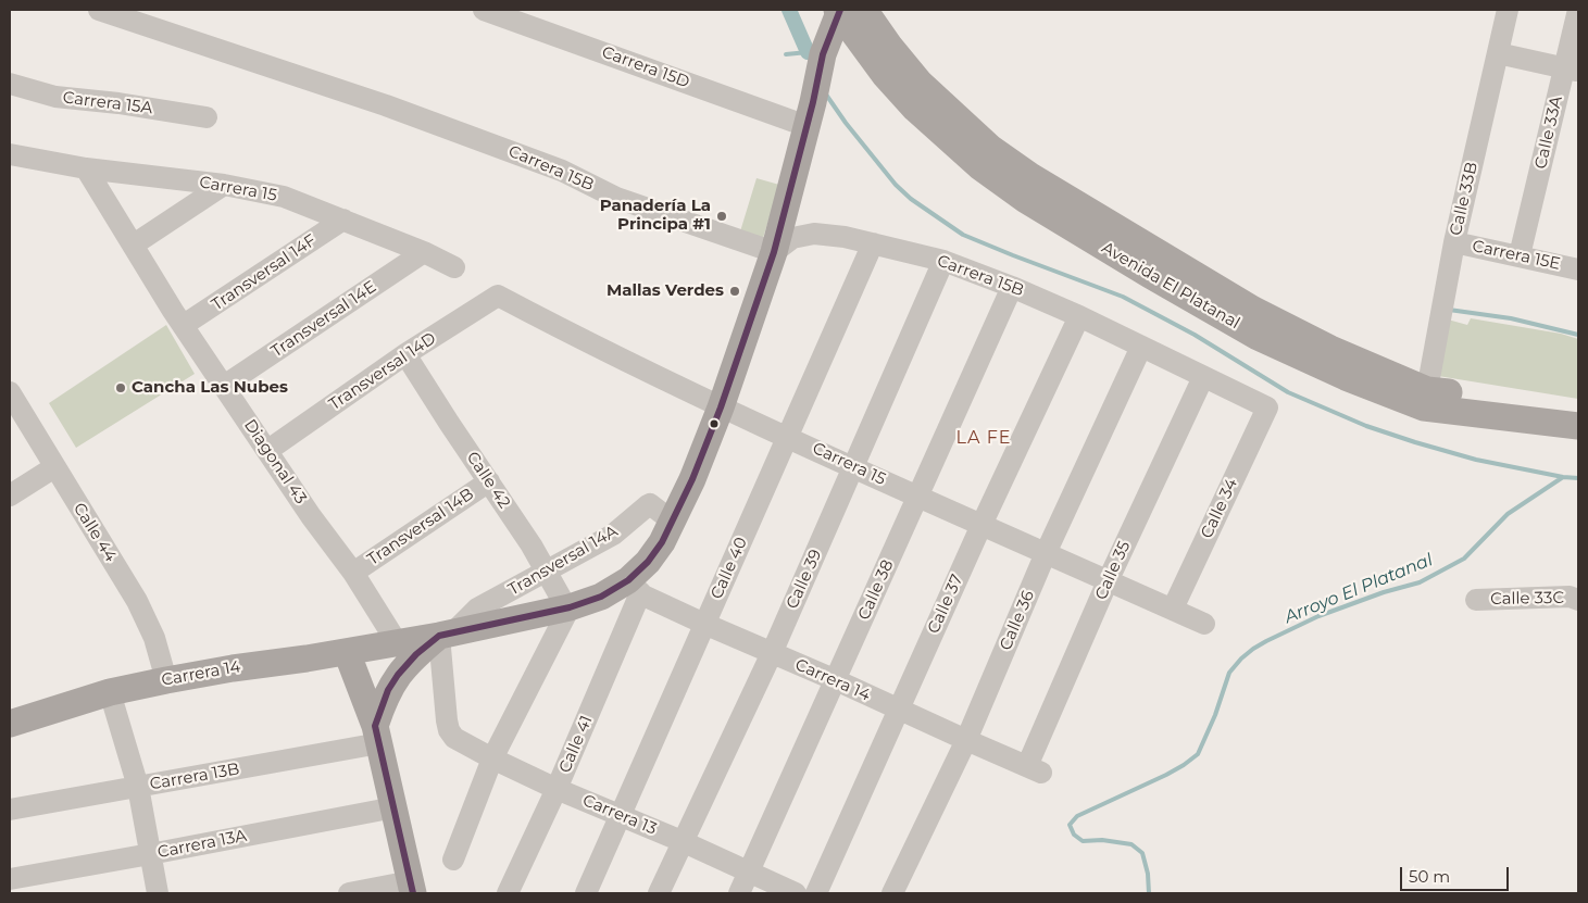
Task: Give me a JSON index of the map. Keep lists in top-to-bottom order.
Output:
{
  "streets": {
    "main road": ["Avenida El Platanal", "Carrera 14", "Calle 41"],
    "street": [
      "Carrera 15D",
      "Carrera 15A",
      "Calle 33A",
      "Carrera 15B",
      "Carrera 15",
      "Calle 33B",
      "Carrera 15E",
      "Transversal 14F",
      "Transversal 14E",
      "Transversal 14D",
      "Diagonal 43",
      "Calle 42",
      "Calle 34",
      "Transversal 14B",
      "Calle 44",
      "Transversal 14A",
      "Calle 40",
      "Calle 35",
      "Calle 39",
      "Calle 38",
      "Calle 33C",
      "Calle 37",
      "Calle 36",
      "Carrera 13B",
      "Carrera 13",
      "Carrera 13A"
    ]
  },
  "crossings": [
    ["Carrera 15D", "Calle 41"],
    ["Calle 33A", "Carrera 15E"],
    ["Carrera 15B", "Calle 34"],
    ["Carrera 15B", "Calle 40"],
    ["Carrera 15B", "Calle 35"],
    ["Carrera 15B", "Calle 39"],
    ["Carrera 15B", "Calle 38"],
    ["Carrera 15B", "Calle 37"],
    ["Carrera 15B", "Calle 36"],
    ["Carrera 15B", "Calle 41"],
    ["Carrera 15", "Transversal 14F"],
    ["Carrera 15", "Transversal 14E"],
    ["Carrera 15", "Transversal 14D"],
    ["Carrera 15", "Diagonal 43"],
    ["Carrera 15", "Calle 34"],
    ["Carrera 15", "Calle 40"],
    ["Carrera 15", "Calle 35"],
    ["Carrera 15", "Calle 39"],
    ["Carrera 15", "Calle 38"],
    ["Carrera 15", "Calle 37"],
    ["Carrera 15", "Calle 36"],
    ["Carrera 15", "Calle 41"],
    ["Calle 33B", "Carrera 15E"],
    ["Calle 33B", "Avenida El Platanal"],
    ["Transversal 14F", "Diagonal 43"],
    ["Avenida El Platanal", "Calle 41"],
    ["Transversal 14E", "Diagonal 43"],
    ["Transversal 14D", "Diagonal 43"],
    ["Transversal 14D", "Calle 42"],
    ["Diagonal 43", "Transversal 14B"],
    ["Diagonal 43", "Carrera 14"],
    ["Calle 42", "Transversal 14B"],
    ["Calle 42", "Transversal 14A"],
    ["Calle 42", "Carrera 14"],
    ["Calle 44", "Carrera 14"],
    ["Transversal 14A", "Carrera 14"],
    ["Transversal 14A", "Calle 41"],
    ["Transversal 14A", "Carrera 13"],
    ["Calle 40", "Carrera 14"],
    ["Calle 40", "Carrera 13"],
    ["Calle 35", "Carrera 14"],
    ["Calle 39", "Carrera 14"],
    ["Calle 39", "Carrera 13"],
    ["Calle 38", "Carrera 14"],
    ["Calle 38", "Carrera 13"],
    ["Calle 37", "Carrera 14"],
    ["Calle 36", "Carrera 14"],
    ["Carrera 14", "Calle 41"],
    ["Carrera 14", "Carrera 13"],
    ["Calle 41", "Carrera 13"]
  ],
  "districts": ["LA FE"],
  "water": ["Arroyo El Platanal"],
  "places": ["Panadería La Principa #1", "Mallas Verdes", "Cancha Las Nubes"],
  "scale_bar": "50 m"
}
